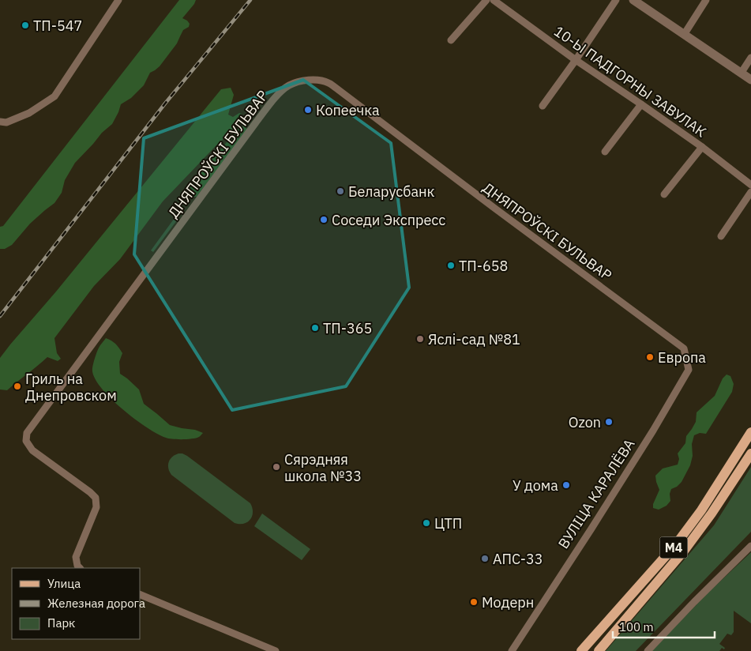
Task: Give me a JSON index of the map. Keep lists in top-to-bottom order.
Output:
{
  "streets": {
    "main road": ["М4"],
    "street": ["10-Ы ПАДГОРНЫ ЗАВУЛАК", "ДНЯПРОЎСКІ БУЛЬВАР", "ВУЛІЦА КАРАЛЁВА"]
  },
  "crossings": [
    ["ДНЯПРОЎСКІ БУЛЬВАР", "ВУЛІЦА КАРАЛЁВА"]
  ],
  "places": [
    "ТП-547",
    "Копеечка",
    "Беларусбанк",
    "Соседи Экспресс",
    "ТП-658",
    "ТП-365",
    "Яслі-сад №81",
    "Европа",
    "Гриль на Днепровском",
    "Ozon",
    "Сярэдняя школа №33",
    "У дома",
    "ЦТП",
    "АПС-33",
    "Модерн"
  ],
  "legend": ["Улица", "Железная дорога", "Парк"],
  "scale_bar": "100 m"
}
